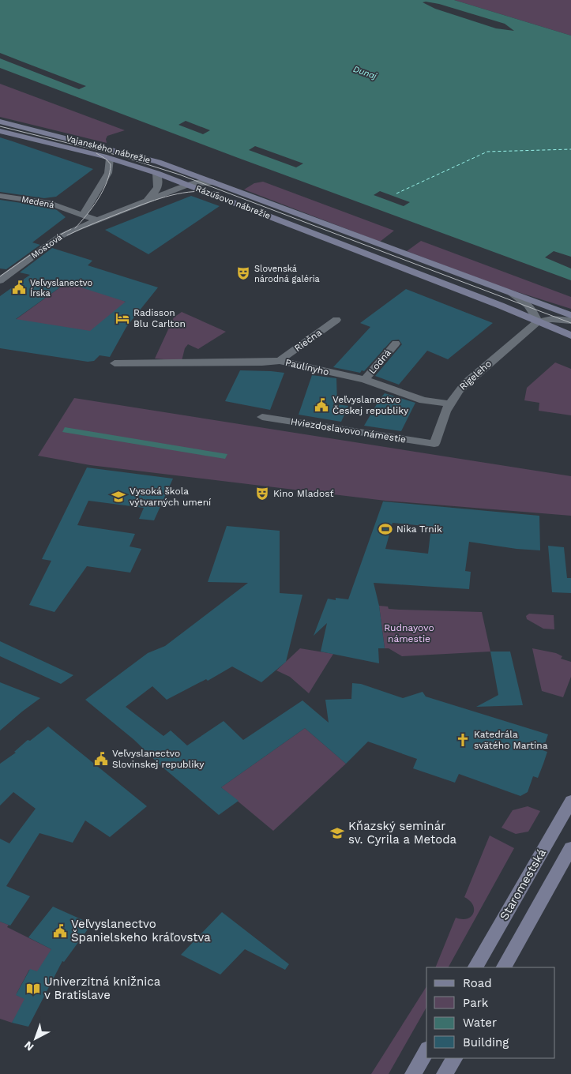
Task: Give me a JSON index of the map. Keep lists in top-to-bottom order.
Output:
{
  "streets": {
    "main road": ["Vajanského nábrežie", "Rázusovo nábrežie", "Staromestská"],
    "street": [
      "Medená",
      "Mostová",
      "Riečna",
      "Lodná",
      "Paulínyho",
      "Rigeleho",
      "Hviezdoslavovo námestie"
    ]
  },
  "crossings": [
    ["Vajanského nábrežie", "Rázusovo nábrežie"],
    ["Vajanského nábrežie", "Mostová"],
    ["Medená", "Mostová"],
    ["Rázusovo nábrežie", "Mostová"],
    ["Rázusovo nábrežie", "Rigeleho"],
    ["Riečna", "Paulínyho"],
    ["Lodná", "Paulínyho"],
    ["Paulínyho", "Rigeleho"],
    ["Rigeleho", "Hviezdoslavovo námestie"]
  ],
  "water": ["Dunaj"],
  "parks": ["Rudnayovo námestie"],
  "places": {
    "theatre": ["Slovenská národná galéria", "Kino Mladosť"],
    "public building": [
      "Veľvyslanectvo Írska",
      "Veľvyslanectvo Českej republiky",
      "Veľvyslanectvo Slovinskej republiky",
      "Veľvyslanectvo Španielskeho kráľovstva"
    ],
    "hotel": ["Radisson Blu Carlton"],
    "school or university": ["Vysoká škola výtvarných umení", "Kňazský seminár sv. Cyrila a Metoda"],
    "sports": ["Nika Trnik"],
    "church": ["Katedrála svätého Martina"],
    "library": ["Univerzitná knižnica v Bratislave"]
  },
  "legend": [
    "Road",
    "Park",
    "Water",
    "Building"
  ],
  "north": "bottom left"
}
